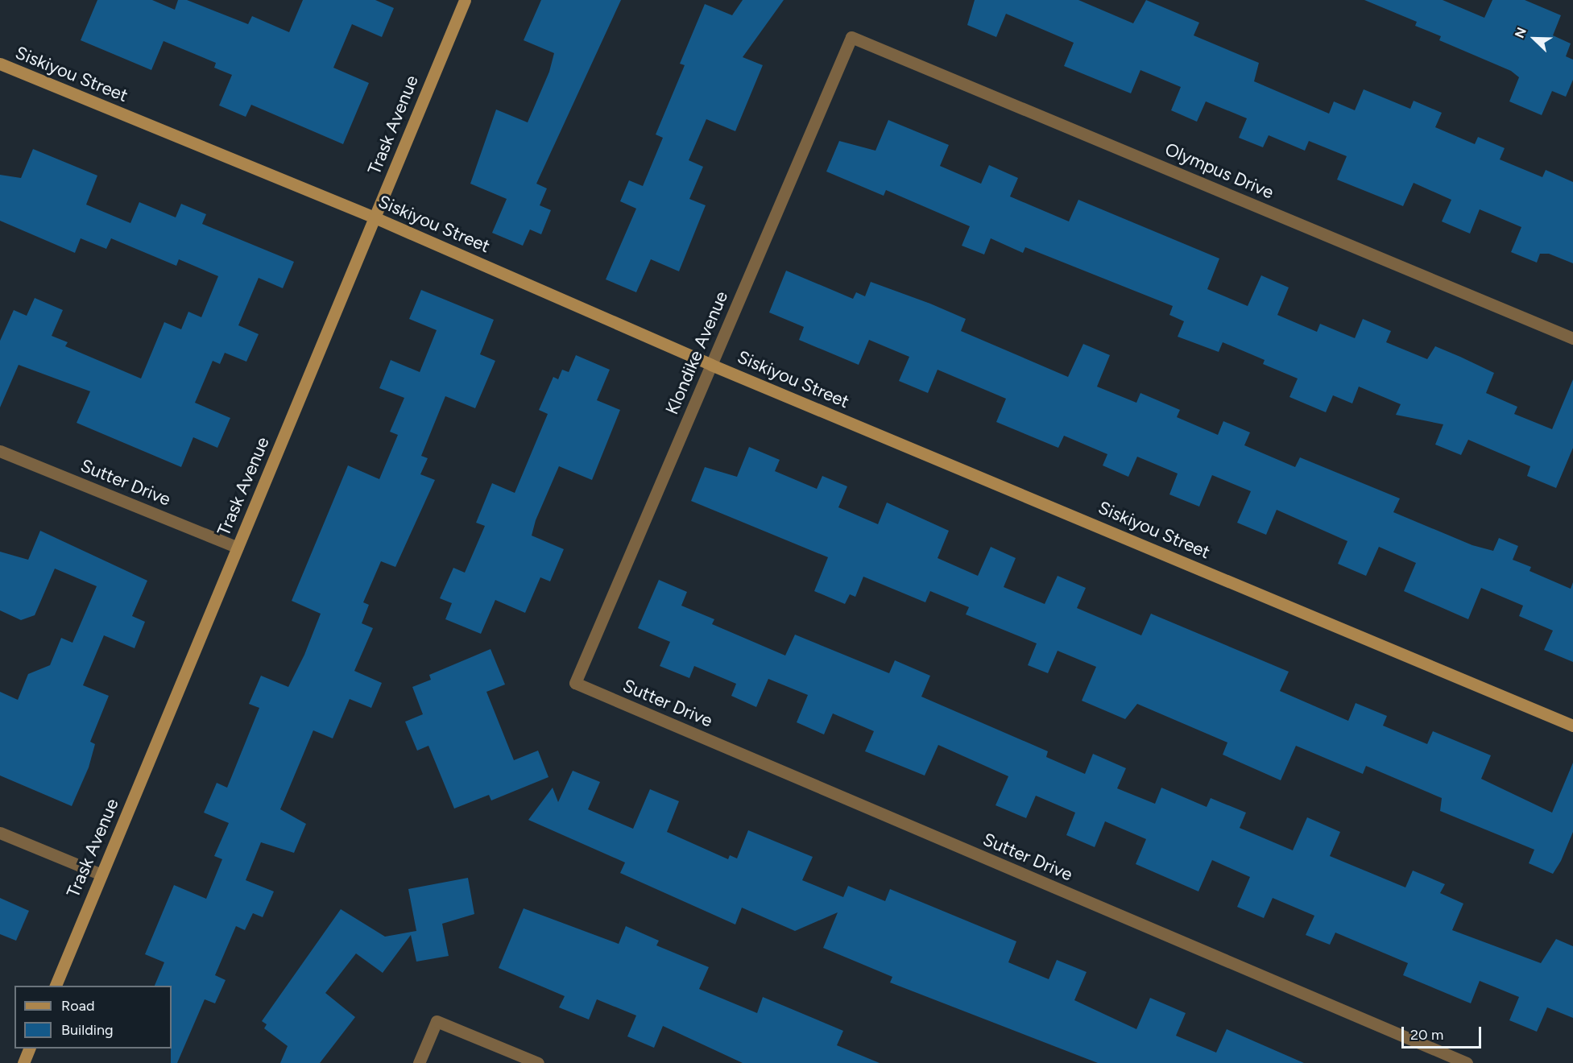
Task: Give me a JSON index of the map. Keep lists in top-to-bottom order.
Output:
{
  "streets": {
    "street": [
      "Siskiyou Street",
      "Trask Avenue",
      "Olympus Drive",
      "Klondike Avenue",
      "Sutter Drive"
    ]
  },
  "crossings": [
    ["Siskiyou Street", "Trask Avenue"],
    ["Siskiyou Street", "Klondike Avenue"],
    ["Trask Avenue", "Sutter Drive"],
    ["Olympus Drive", "Klondike Avenue"],
    ["Klondike Avenue", "Sutter Drive"]
  ],
  "legend": ["Road", "Building"],
  "scale_bar": "20 m",
  "north": "top left"
}
